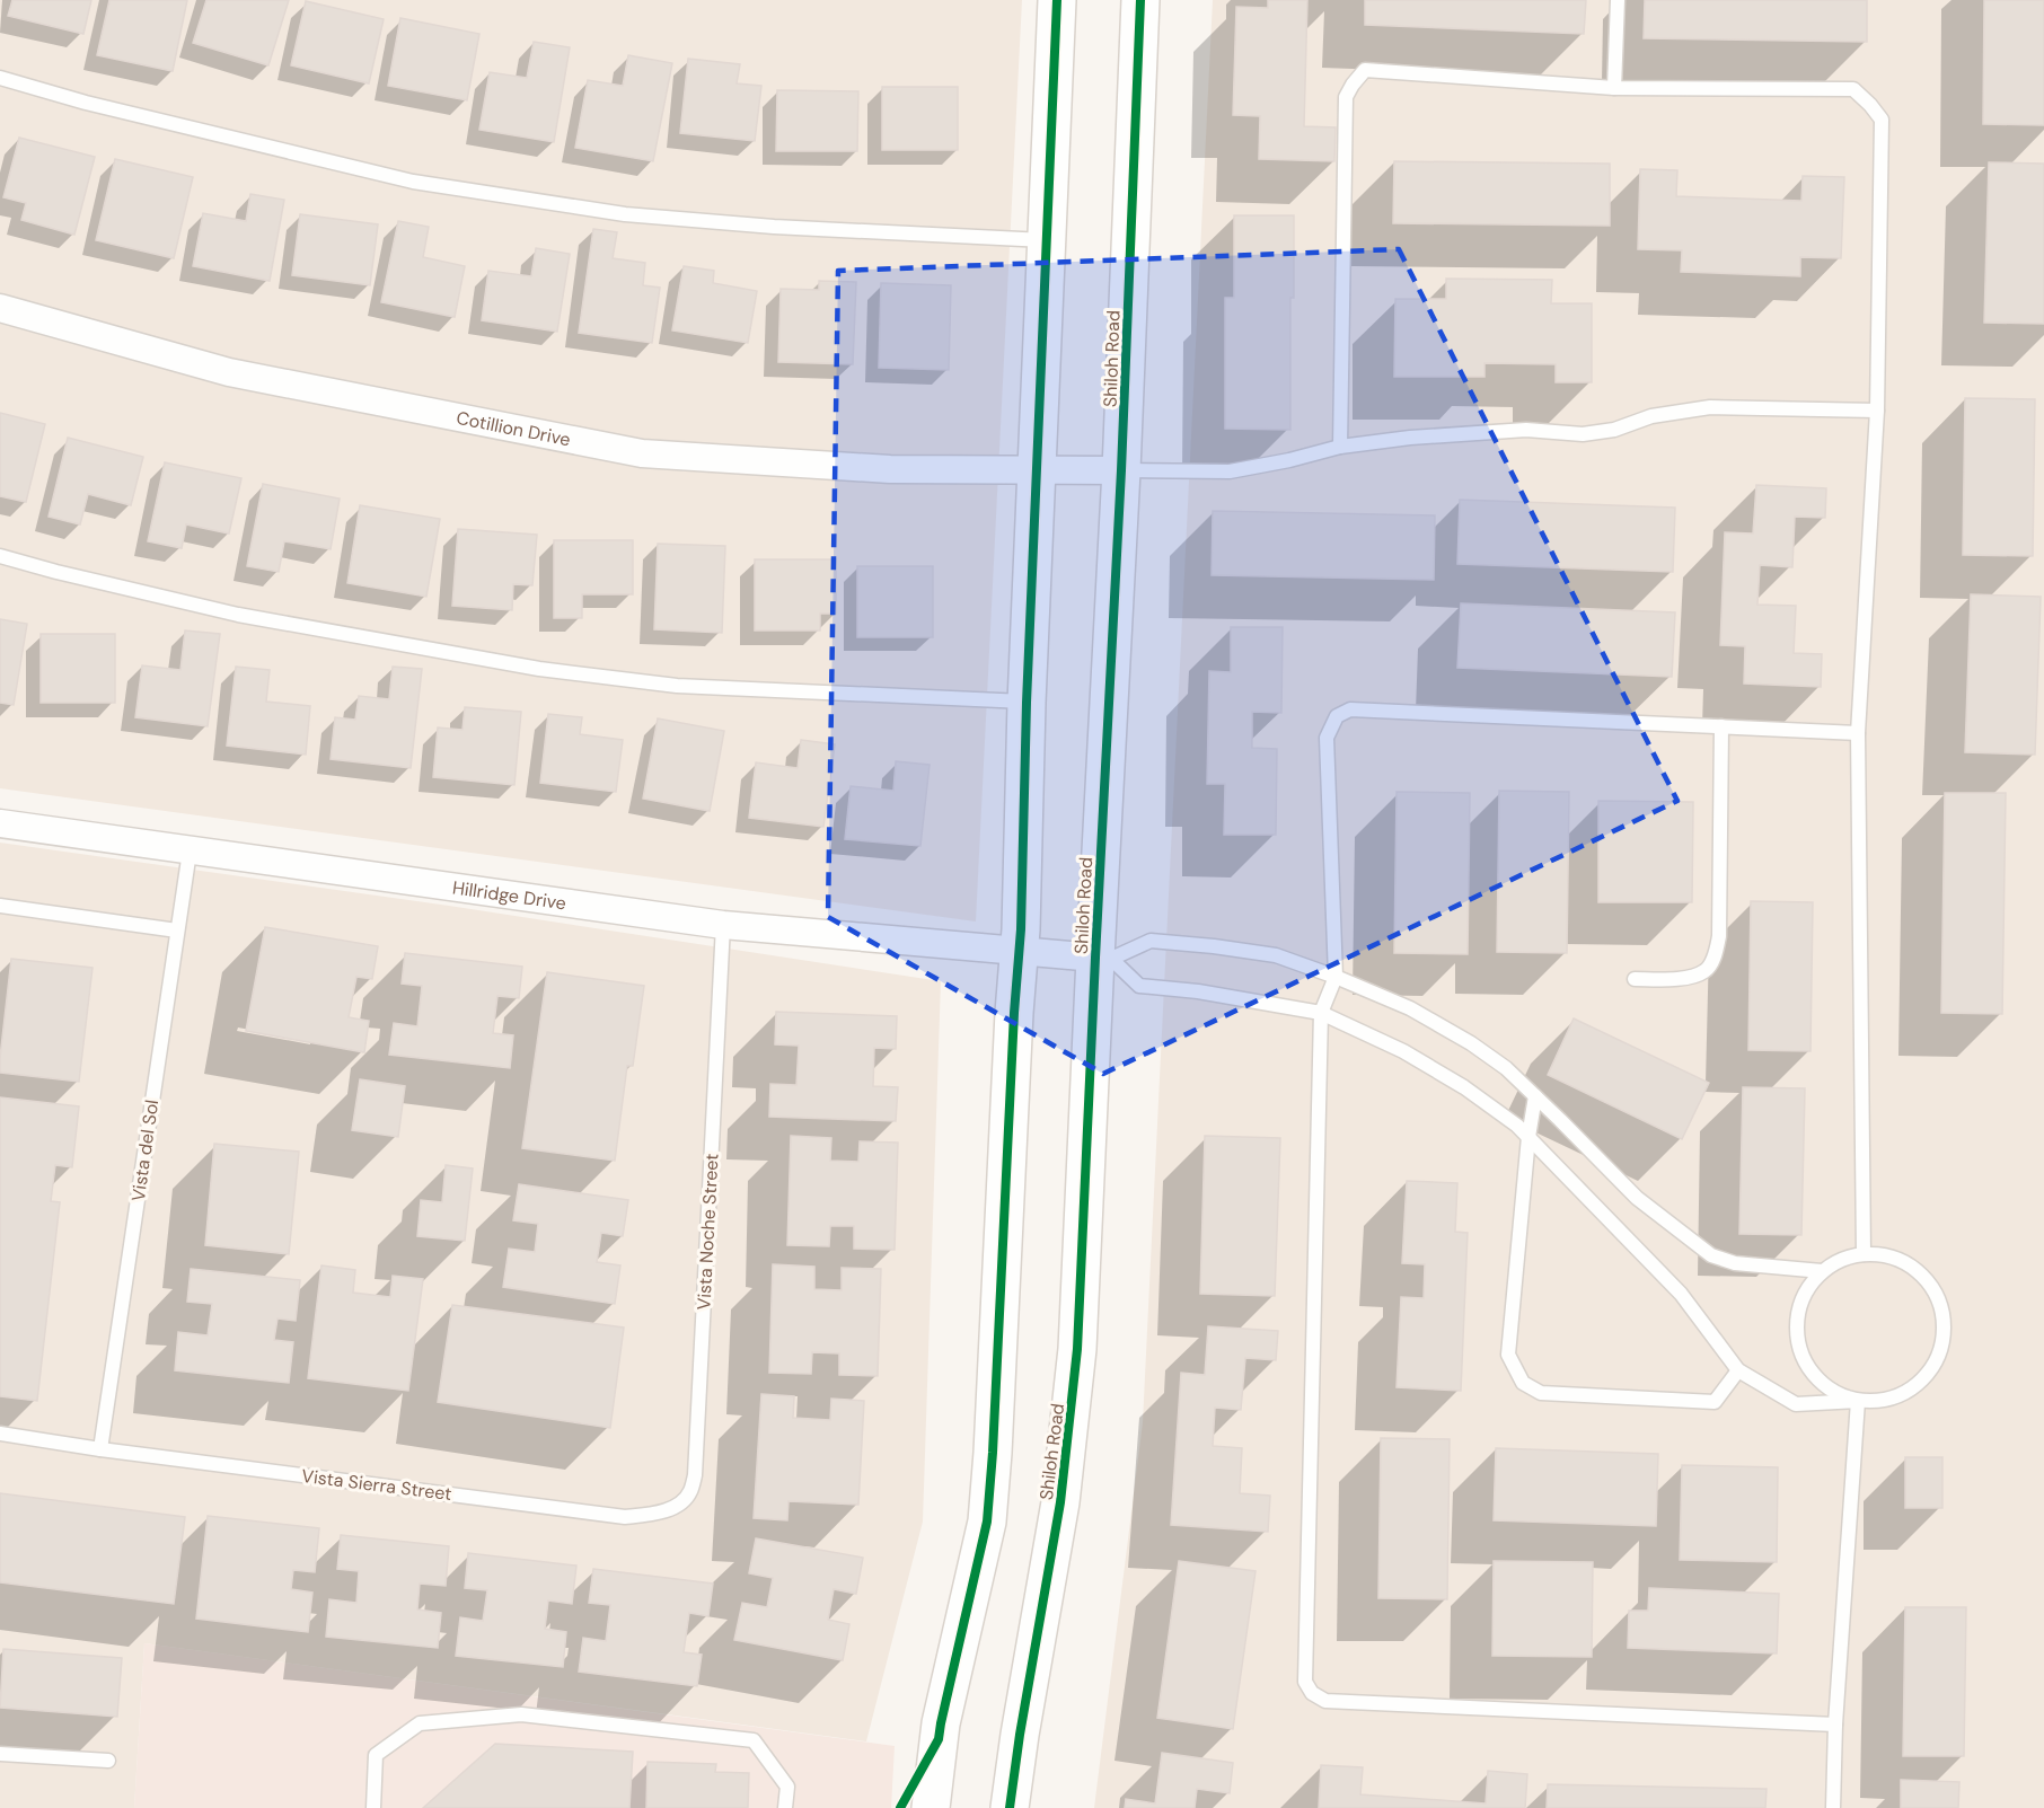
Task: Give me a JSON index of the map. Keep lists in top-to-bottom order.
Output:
{
  "streets": {
    "main road": ["Shiloh Road"],
    "street": ["Cotillion Drive", "Hillridge Drive"],
    "lane": ["Vista del Sol", "Vista Noche Street", "Vista Sierra Street"]
  },
  "crossings": [
    ["Shiloh Road", "Cotillion Drive"],
    ["Shiloh Road", "Hillridge Drive"],
    ["Hillridge Drive", "Vista del Sol"],
    ["Hillridge Drive", "Vista Noche Street"],
    ["Vista del Sol", "Vista Sierra Street"],
    ["Vista Noche Street", "Vista Sierra Street"]
  ]
}
